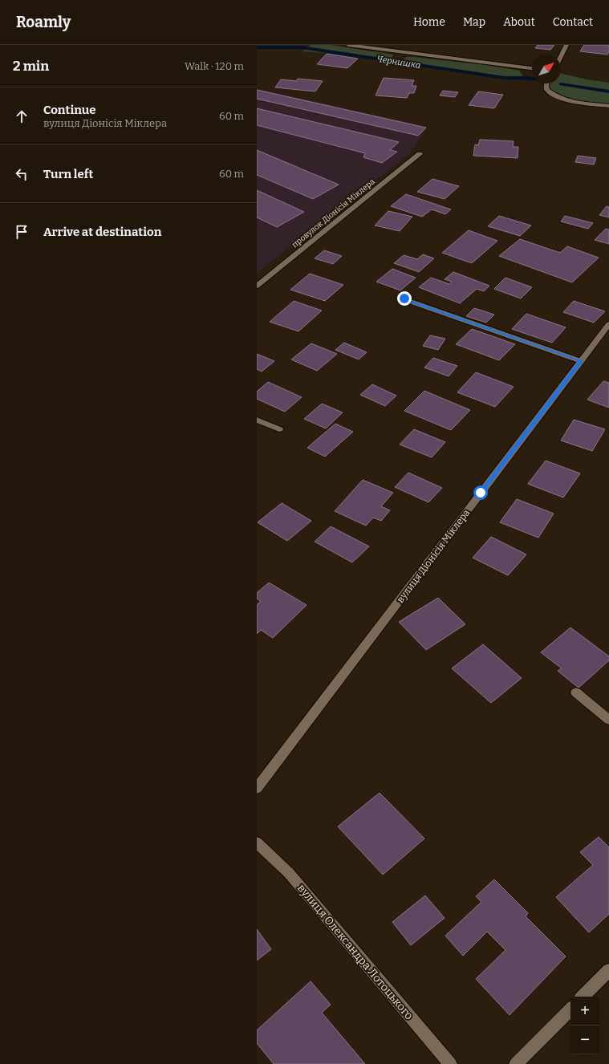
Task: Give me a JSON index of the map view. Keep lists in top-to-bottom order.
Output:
{
  "streets": {
    "street": ["провулок Діонісія Міклера", "вулиця Діонісія Міклера", "вулиця Олександра Лотоцького"]
  },
  "water": ["Чернишка"],
  "north": "top right",
  "page": {
    "header": "Roamly",
    "nav": [
      "Home",
      "Map",
      "About",
      "Contact"
    ],
    "heading": ["2 min", "Walk · 120 m"],
    "list": [
      ["Continue", "вулиця Діонісія Міклера", "60 m"],
      ["Turn left", "60 m"],
      "Arrive at destination"
    ],
    "map_buttons": ["+", "−"]
  }
}
